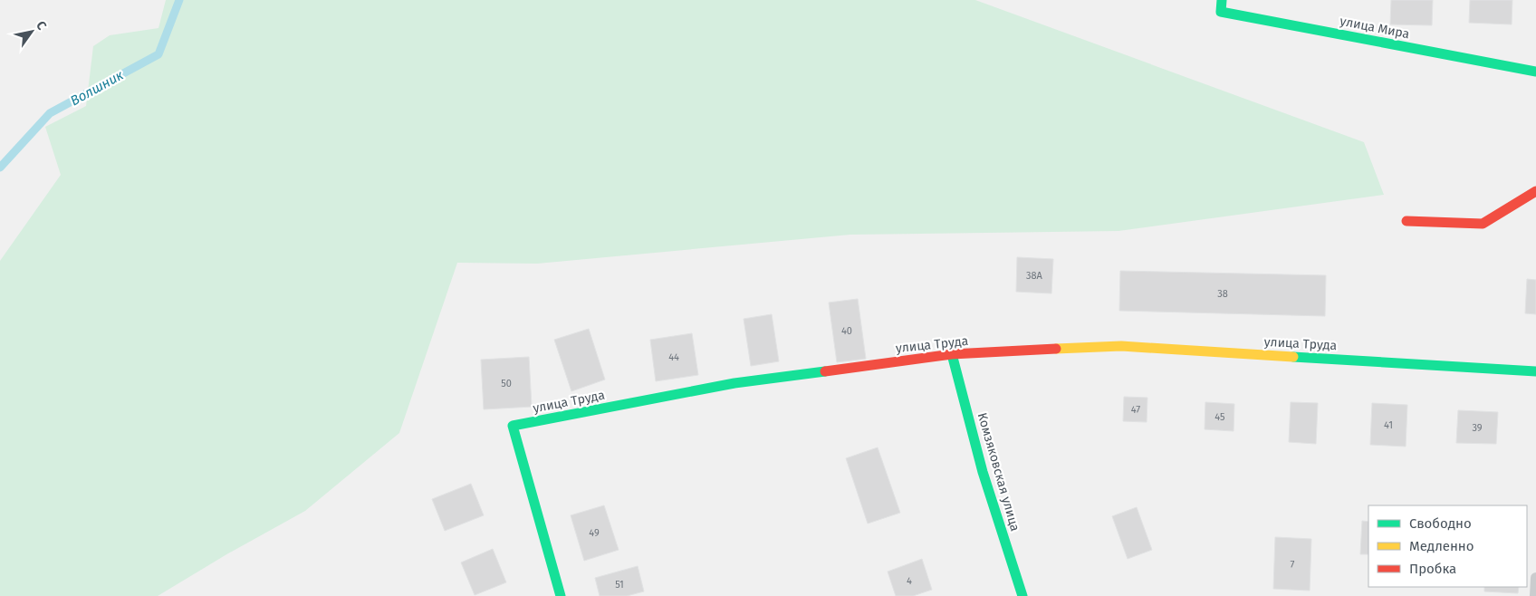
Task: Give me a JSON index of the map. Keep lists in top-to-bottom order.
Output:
{
  "streets": {
    "street": ["улица Мира", "улица Труда", "Комзяковская улица"]
  },
  "crossings": [
    ["улица Труда", "Комзяковская улица"]
  ],
  "water": ["Волшник"],
  "house_numbers": [
    "38А",
    "38",
    "40",
    "44",
    "50",
    "47",
    "45",
    "41",
    "39",
    "49",
    "7",
    "4",
    "51"
  ],
  "legend": ["Свободно", "Медленно", "Пробка"],
  "north": "top right"
}
